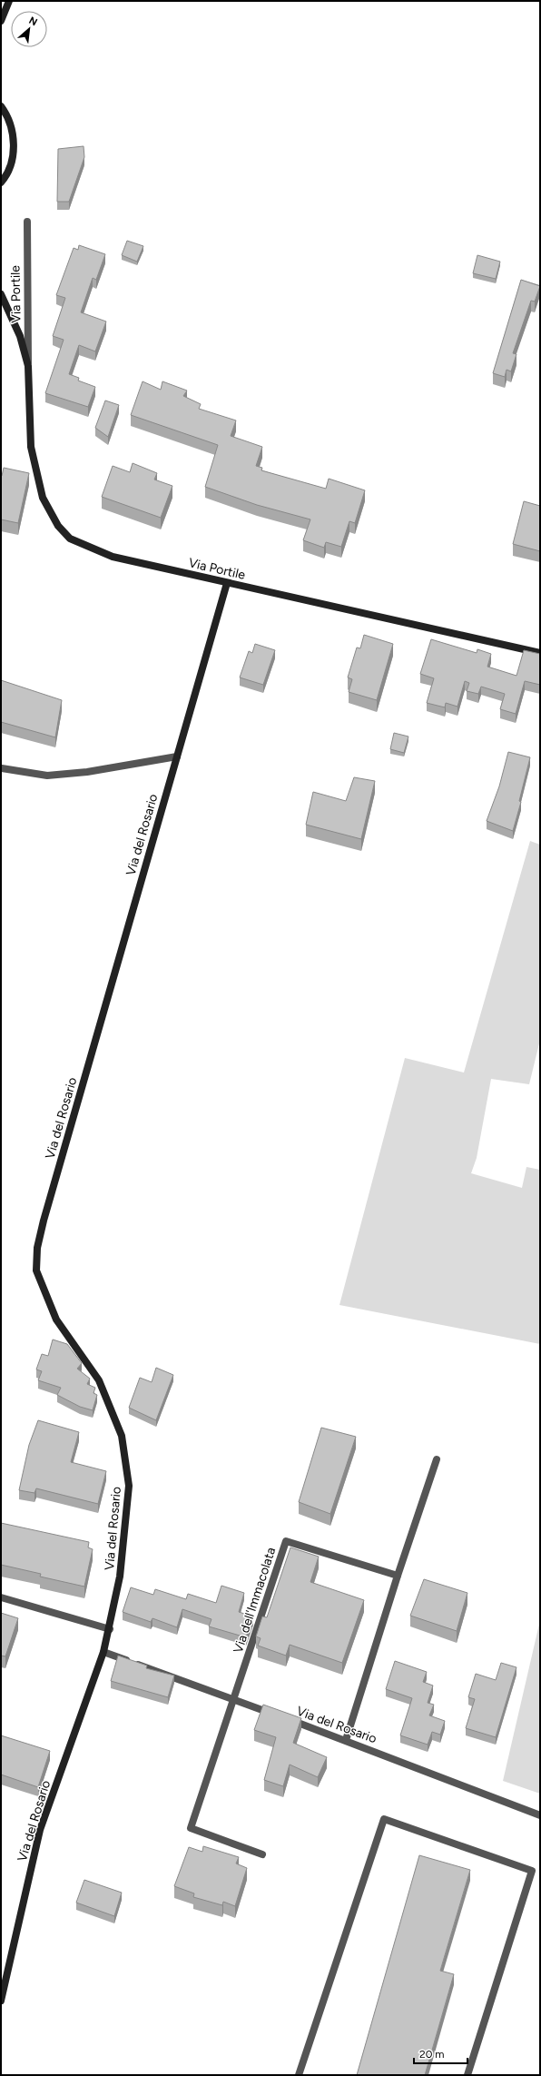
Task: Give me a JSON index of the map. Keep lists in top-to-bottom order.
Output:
{
  "streets": {
    "street": ["Via Portile", "Via del Rosario", "Via dell'Immacolata"]
  },
  "crossings": [
    ["Via Portile", "Via del Rosario"],
    ["Via del Rosario", "Via dell'Immacolata"]
  ],
  "scale_bar": "20 m",
  "north": "top right"
}
